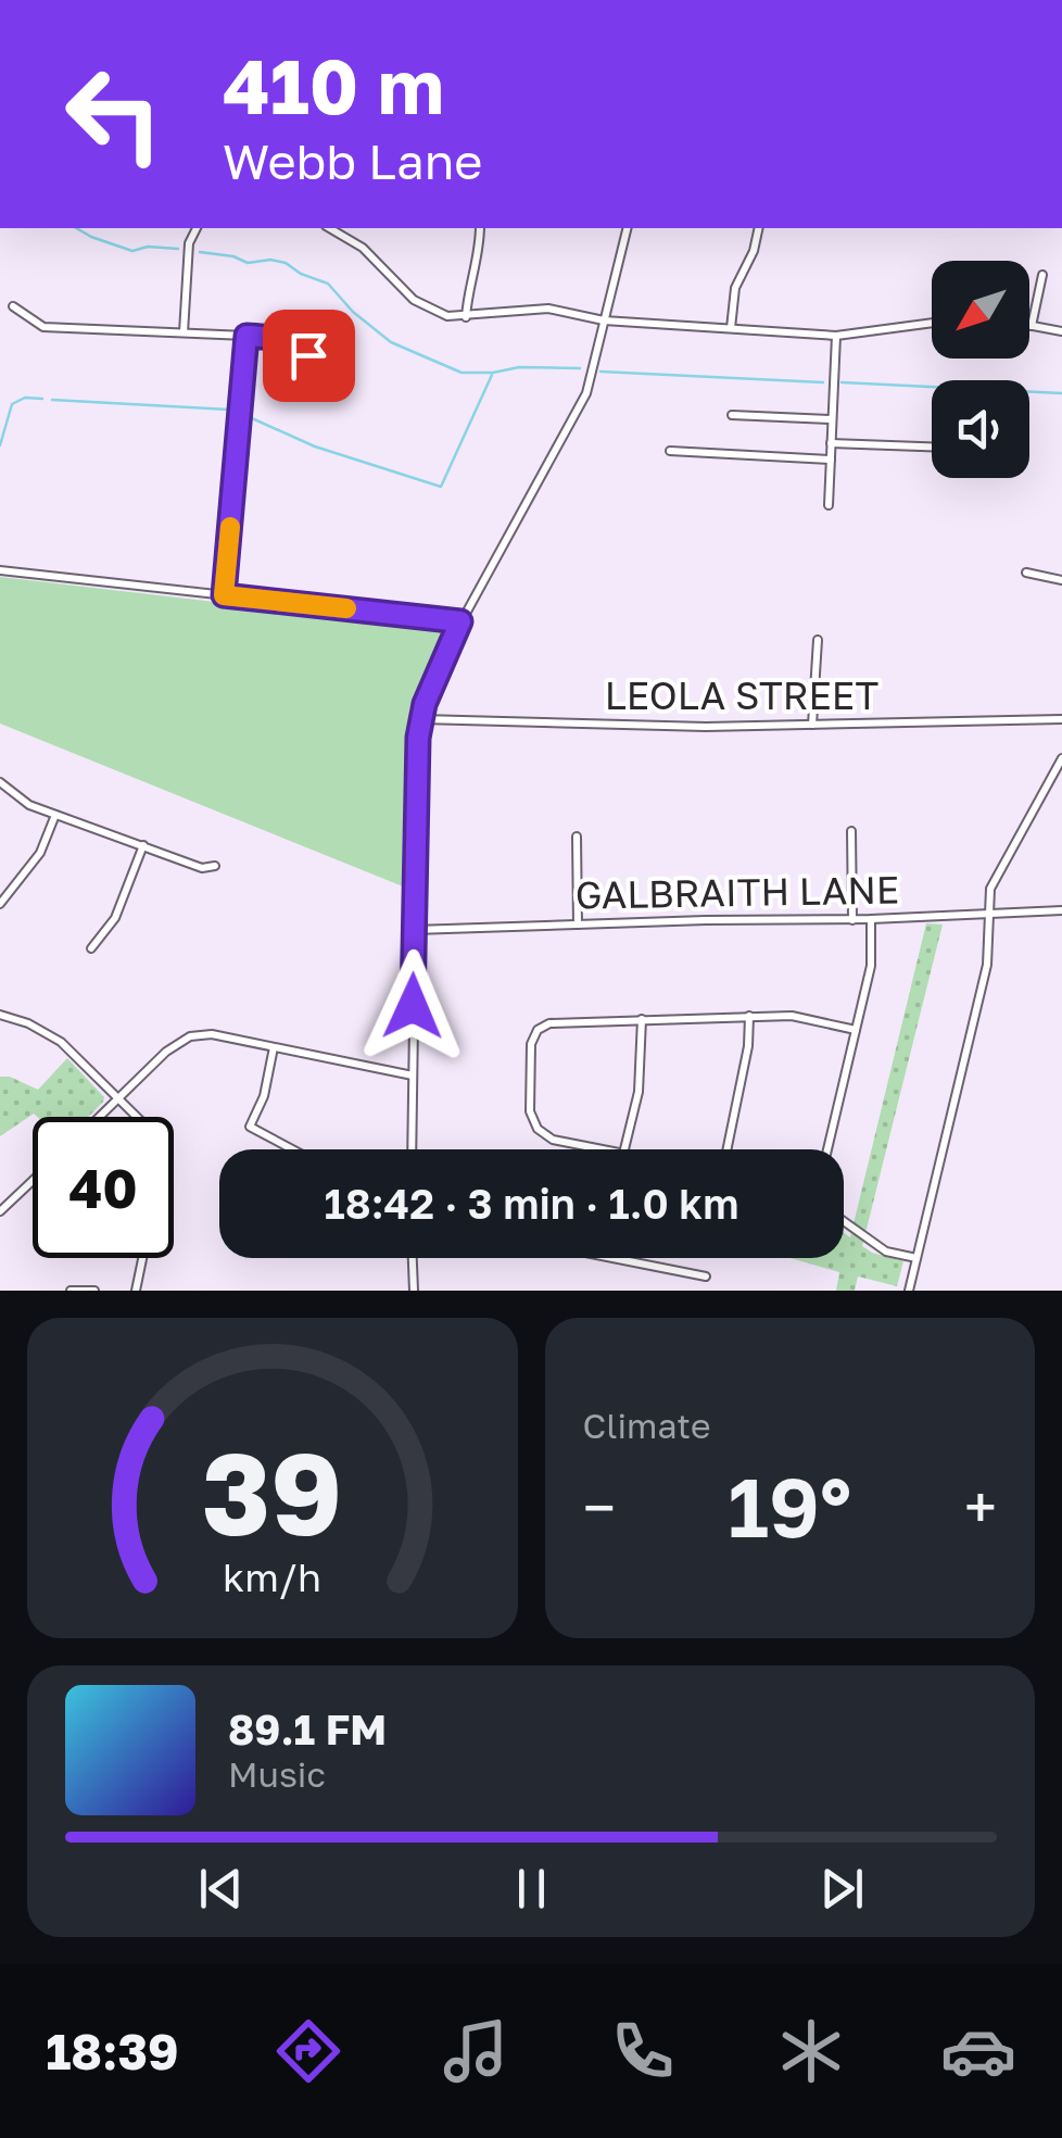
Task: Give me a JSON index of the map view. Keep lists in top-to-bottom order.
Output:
{
  "streets": {
    "street": ["LEOLA STREET", "GALBRAITH LANE"]
  },
  "north": "bottom left",
  "page": {
    "turn": ["410 m", "Webb Lane"],
    "limit": "40",
    "trip": "18:42 · 3 min · 1.0 km",
    "tile": "Climate",
    "heat": ["−", "19°", "+"],
    "song": ["89.1 FM", "Music"],
    "tabs": "18:39",
    "gauge": ["39", "km/h"]
  }
}
